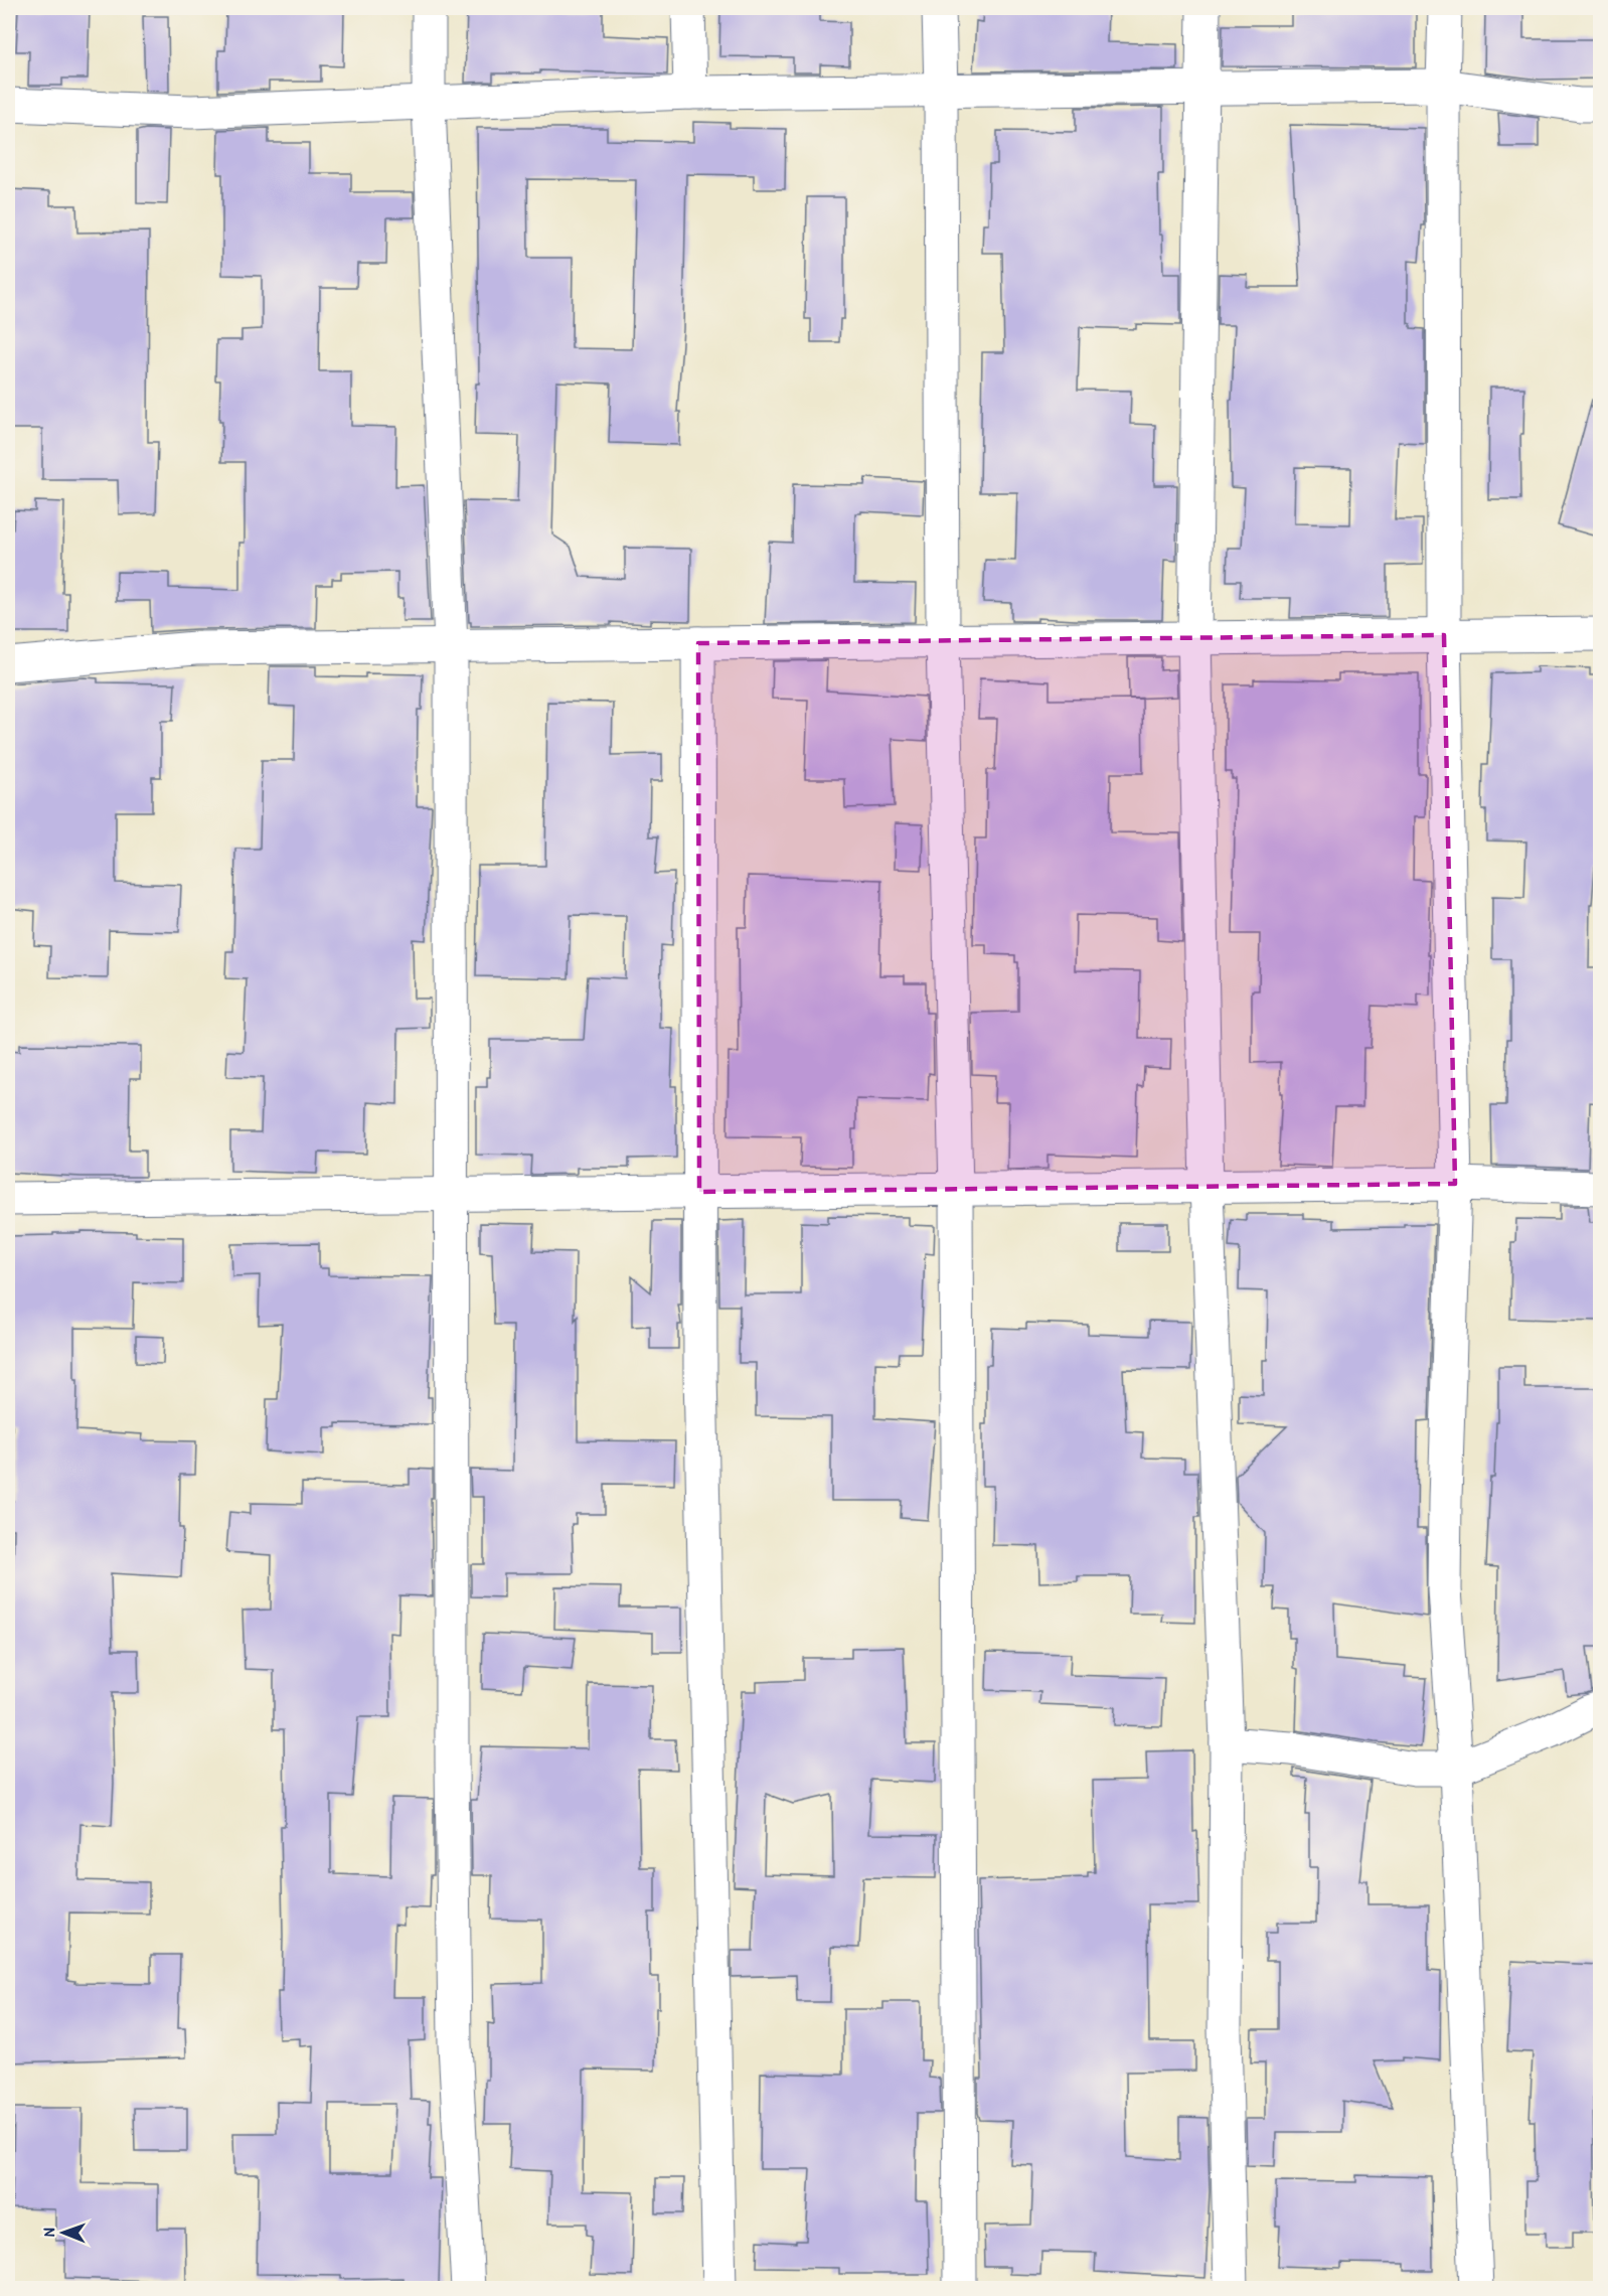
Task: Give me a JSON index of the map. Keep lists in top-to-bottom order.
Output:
{
  "north": "left"
}
